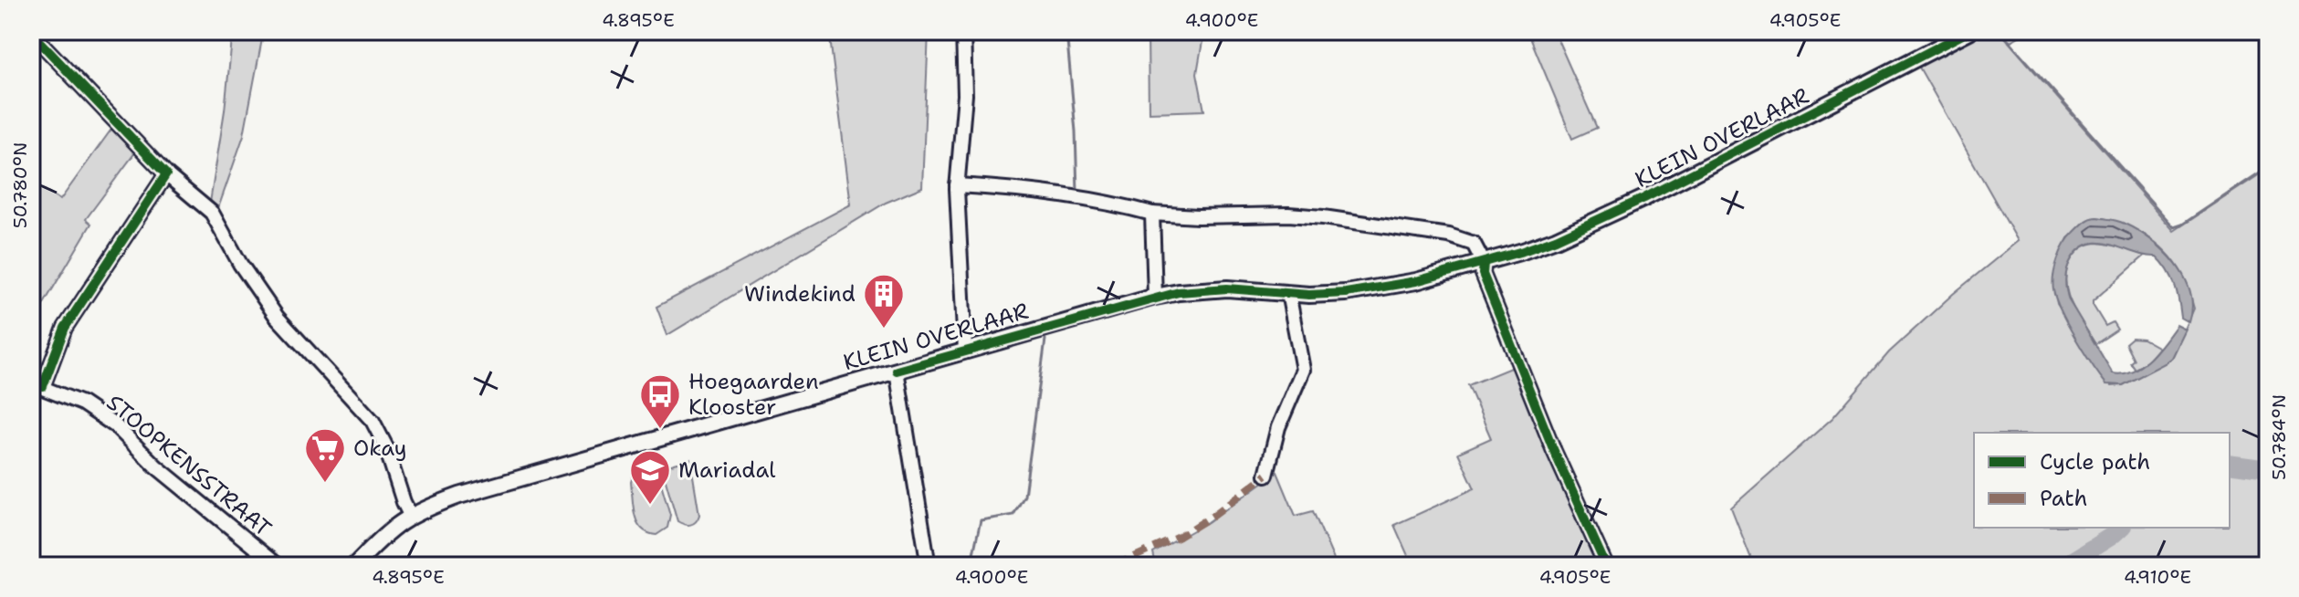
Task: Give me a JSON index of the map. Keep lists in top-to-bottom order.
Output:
{
  "streets": {
    "main road": ["KLEIN OVERLAAR"],
    "street": ["STOOPKENSSTRAAT"]
  },
  "places": {
    "building": ["Windekind"],
    "bus stop": ["Hoegaarden Klooster"],
    "supermarket": ["Okay"],
    "school or university": ["Mariadal"]
  },
  "legend": ["Cycle path", "Path"],
  "coordinates": [
    "4.895°E",
    "4.900°E",
    "4.905°E",
    "50.780°N",
    "50.784°N",
    "4.910°E"
  ]
}
